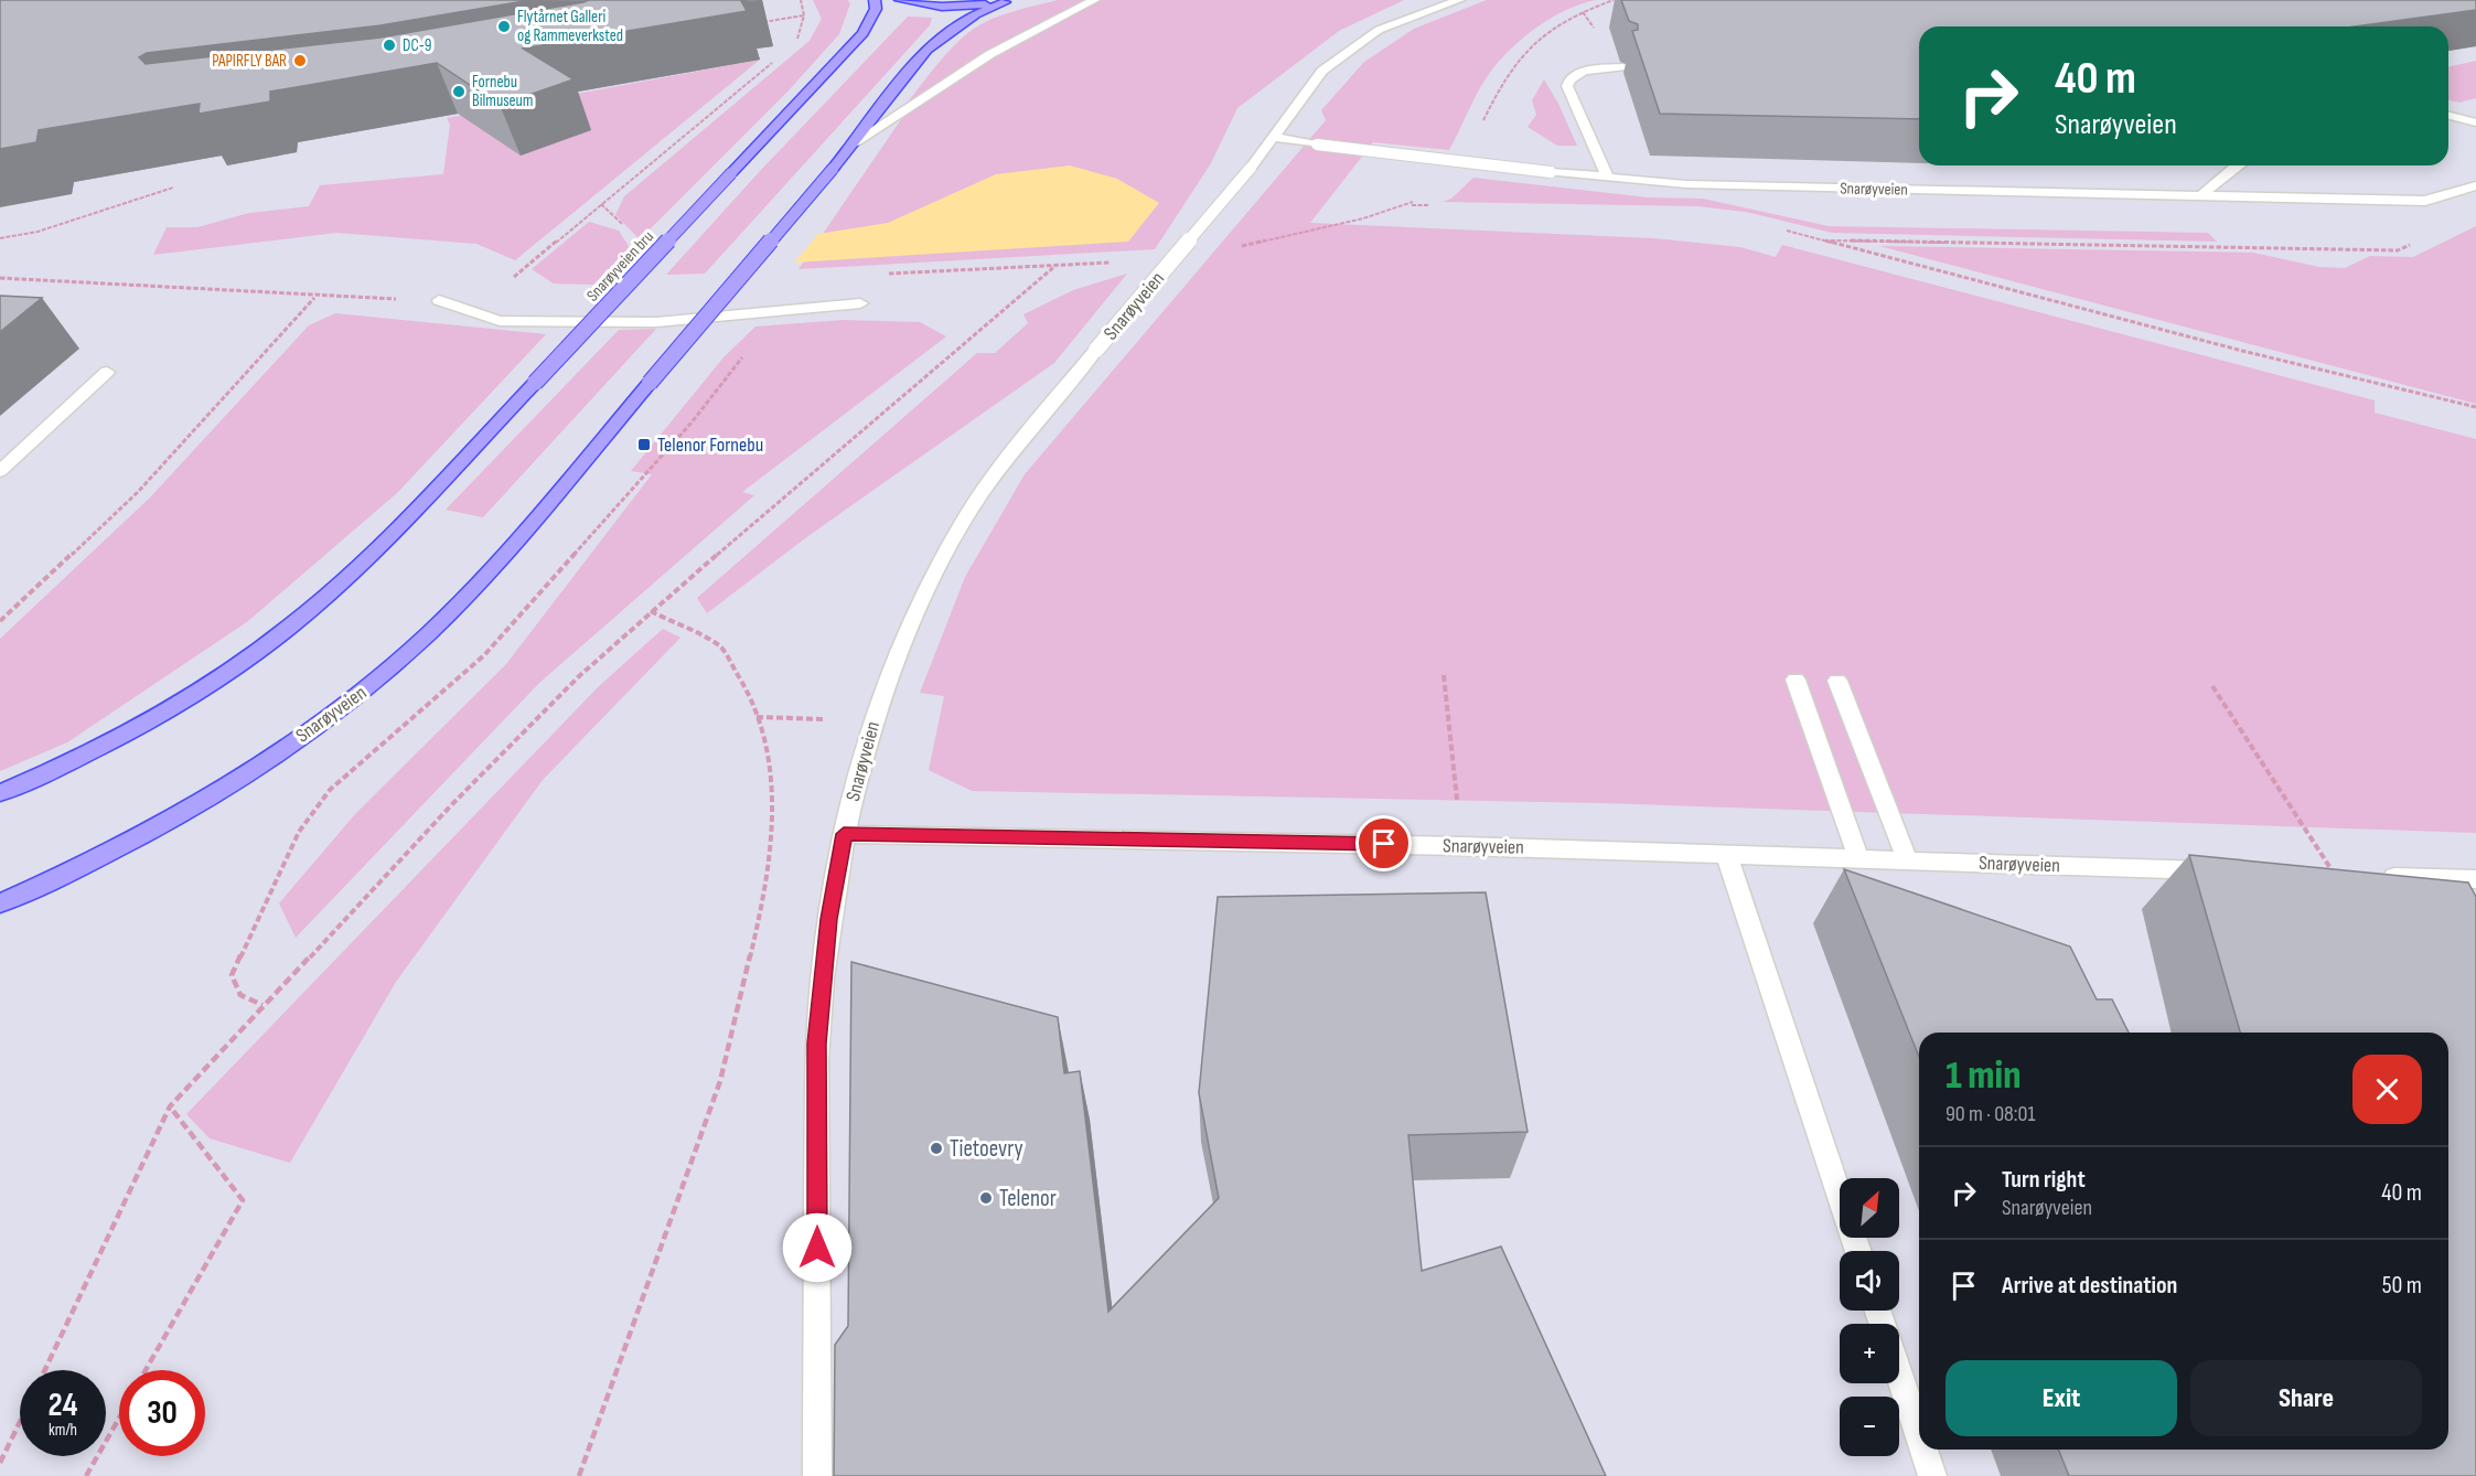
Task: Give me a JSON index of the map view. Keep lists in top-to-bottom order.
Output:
{
  "streets": {
    "main road": ["Snarøyveien", "Snarøyveien bru"]
  },
  "places": {
    "other": [
      "Flytårnet Galleri og Rammeverksted",
      "DC‑9",
      "PAPIRFLY BAR",
      "Fornebu Bilmuseum",
      "Tietoevry",
      "Telenor"
    ],
    "transit": ["Telenor Fornebu"]
  },
  "north": "top right",
  "page": {
    "turn": ["40 m", "Snarøyveien"],
    "heading": ["1 min", "90 m · 08:01"],
    "list": [
      {
        "name": "Turn right",
        "note": "Snarøyveien",
        "value": "40 m"
      },
      {
        "name": "Arrive at destination",
        "value": "50 m"
      }
    ],
    "map_buttons": ["+", "−"],
    "buttons": ["Exit", "Share"],
    "speed": "24 km/h",
    "limit": "30"
  }
}
